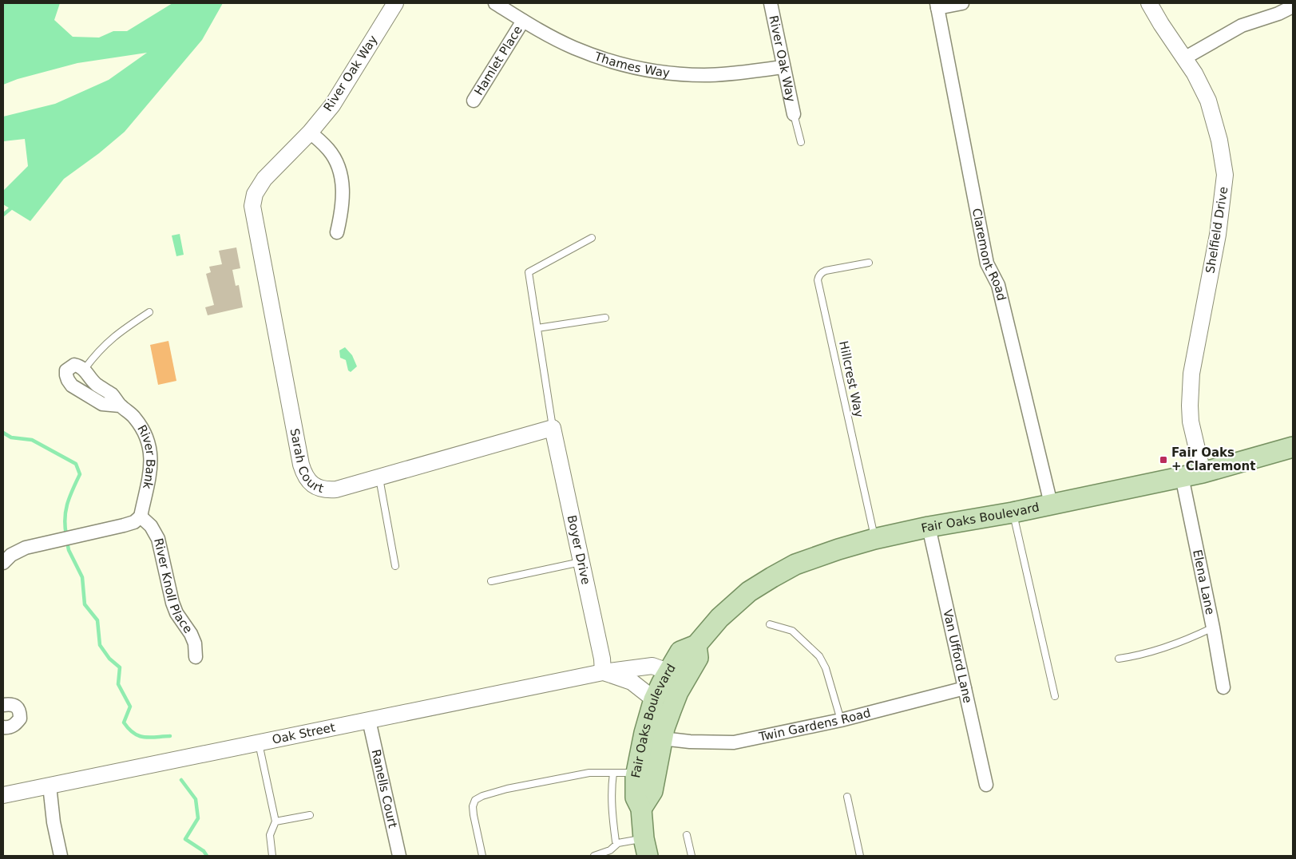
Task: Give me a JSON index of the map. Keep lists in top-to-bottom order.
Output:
{
  "streets": {
    "main road": ["Fair Oaks Boulevard"],
    "street": [
      "River Oak Way",
      "Hamlet Place",
      "Thames Way",
      "Shelfield Drive",
      "Claremont Road",
      "Sarah Court",
      "River Bank",
      "Boyer Drive",
      "Elena Lane",
      "River Knoll Place",
      "Van Ufford Lane",
      "Twin Gardens Road",
      "Oak Street",
      "Ranells Court"
    ],
    "lane": ["Hillcrest Way"]
  },
  "crossings": [
    ["River Oak Way", "Thames Way"],
    ["River Oak Way", "Sarah Court"],
    ["Hamlet Place", "Thames Way"],
    ["Shelfield Drive", "Fair Oaks Boulevard"],
    ["Claremont Road", "Fair Oaks Boulevard"],
    ["Hillcrest Way", "Fair Oaks Boulevard"],
    ["Sarah Court", "Boyer Drive"],
    ["River Bank", "River Knoll Place"],
    ["Fair Oaks Boulevard", "Elena Lane"],
    ["Fair Oaks Boulevard", "Van Ufford Lane"],
    ["Fair Oaks Boulevard", "Twin Gardens Road"],
    ["Boyer Drive", "Oak Street"],
    ["Van Ufford Lane", "Twin Gardens Road"],
    ["Oak Street", "Ranells Court"]
  ],
  "places": {
    "transit": ["Fair Oaks + Claremont"]
  }
}
